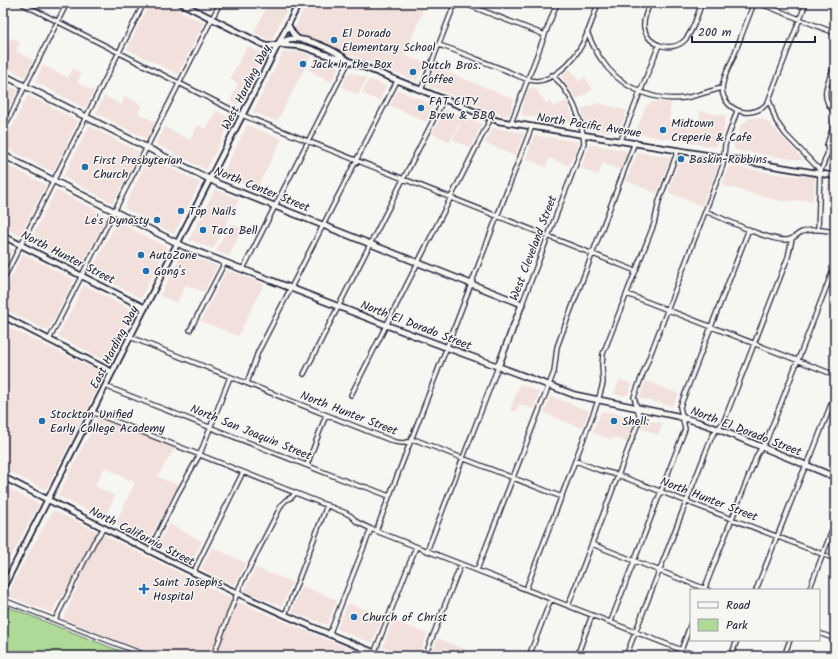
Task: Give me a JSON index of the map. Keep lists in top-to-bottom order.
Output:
{
  "streets": {
    "main road": ["North Center Street", "West Cleveland Street", "North El Dorado Street"],
    "street": [
      "West Harding Way",
      "North Pacific Avenue",
      "North Hunter Street",
      "East Harding Way",
      "North San Joaquin Street",
      "North California Street"
    ]
  },
  "crossings": [
    ["West Harding Way", "North Pacific Avenue"],
    ["West Harding Way", "North Center Street"],
    ["West Harding Way", "East Harding Way"],
    ["North Pacific Avenue", "West Cleveland Street"],
    ["North Center Street", "West Cleveland Street"],
    ["North Center Street", "East Harding Way"],
    ["West Cleveland Street", "North El Dorado Street"],
    ["North Hunter Street", "East Harding Way"],
    ["North El Dorado Street", "East Harding Way"],
    ["East Harding Way", "North San Joaquin Street"],
    ["East Harding Way", "North California Street"]
  ],
  "places": {
    "other": [
      "El Dorado Elementary School",
      "Jack in the Box",
      "Dutch Bros. Coffee",
      "FAT CITY Brew & BBQ",
      "Midtown Creperie & Cafe",
      "Baskin-Robbins",
      "First Presbyterian Church",
      "Top Nails",
      "Le's Dynasty",
      "Taco Bell",
      "AutoZone",
      "Gong's",
      "Stockton Unified Early College Academy",
      "Shell:",
      "Church of Christ"
    ],
    "health": ["Saint Josephs Hospital"]
  },
  "legend": ["Road", "Park"],
  "scale_bar": "200 m"
}
